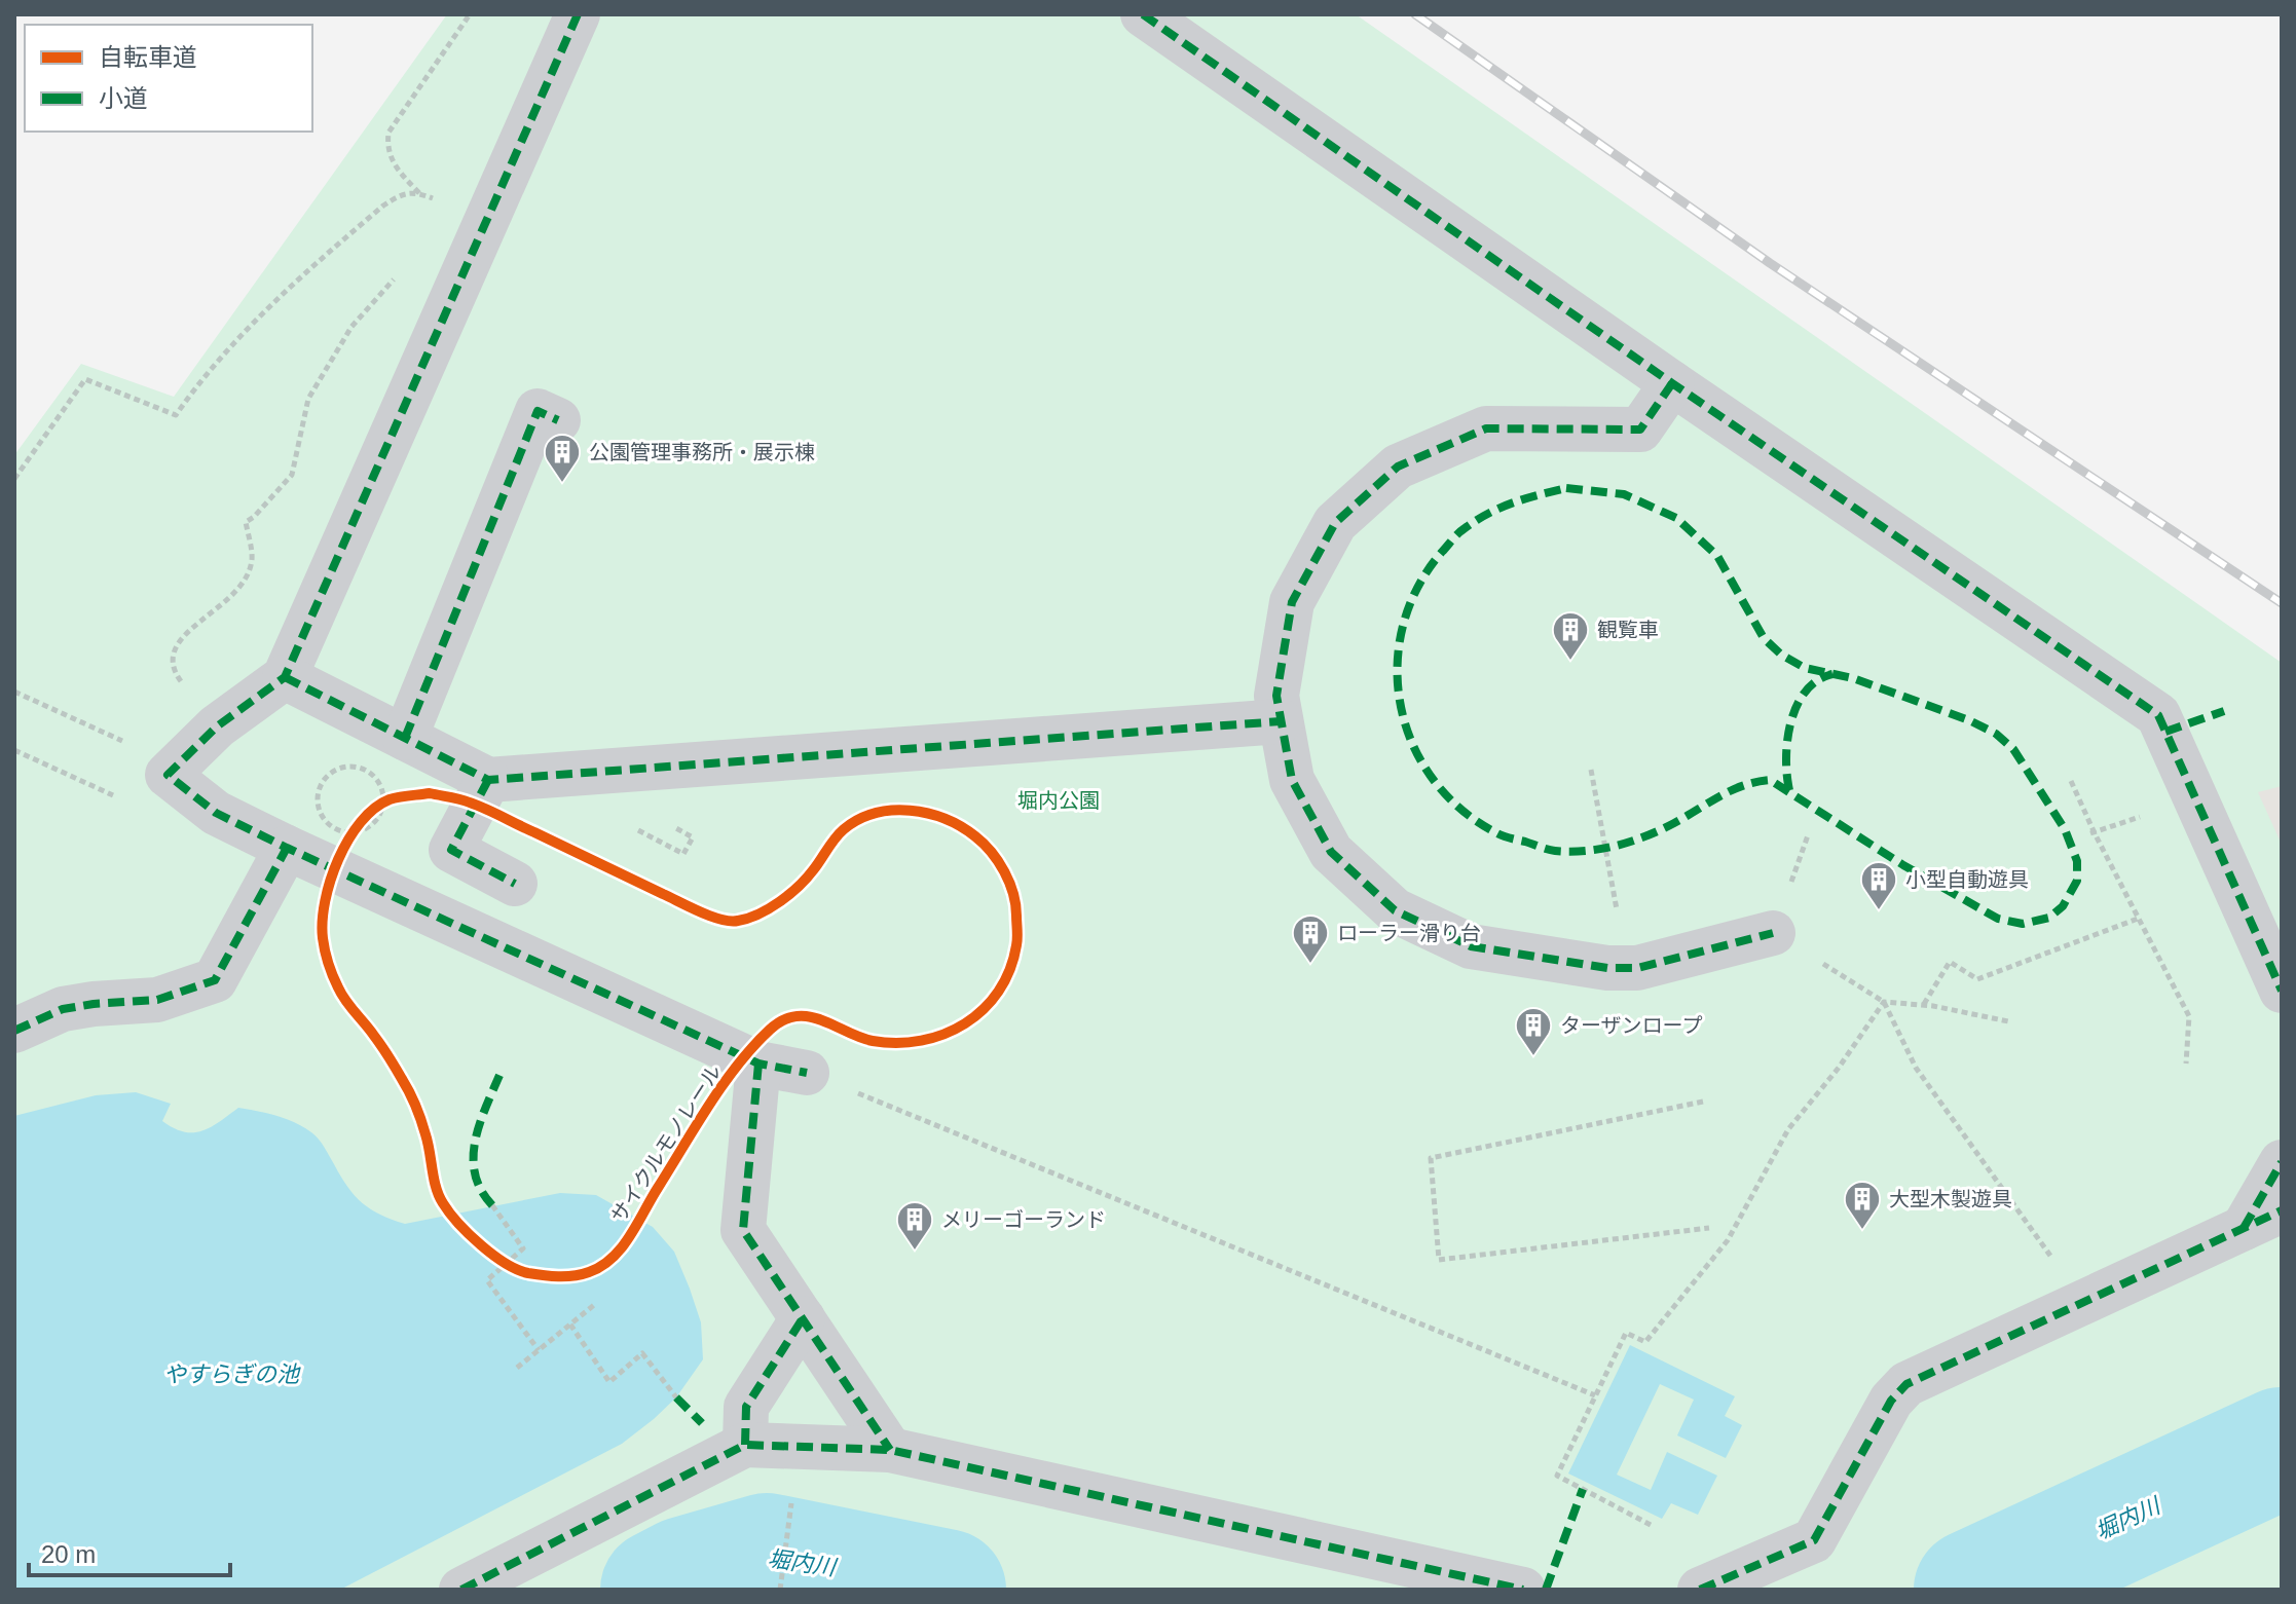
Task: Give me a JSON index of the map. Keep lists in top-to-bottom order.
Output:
{
  "streets": {
    "cycle path": ["サイクルモノレール"]
  },
  "water": ["やすらぎの池", "堀内川"],
  "parks": ["堀内公園"],
  "places": {
    "building": [
      "公園管理事務所・展示棟",
      "観覧車",
      "小型自動遊具",
      "ローラー滑り台",
      "ターザンロープ",
      "大型木製遊具",
      "メリーゴーランド"
    ]
  },
  "legend": ["自転車道", "小道"],
  "scale_bar": "20 m"
}
